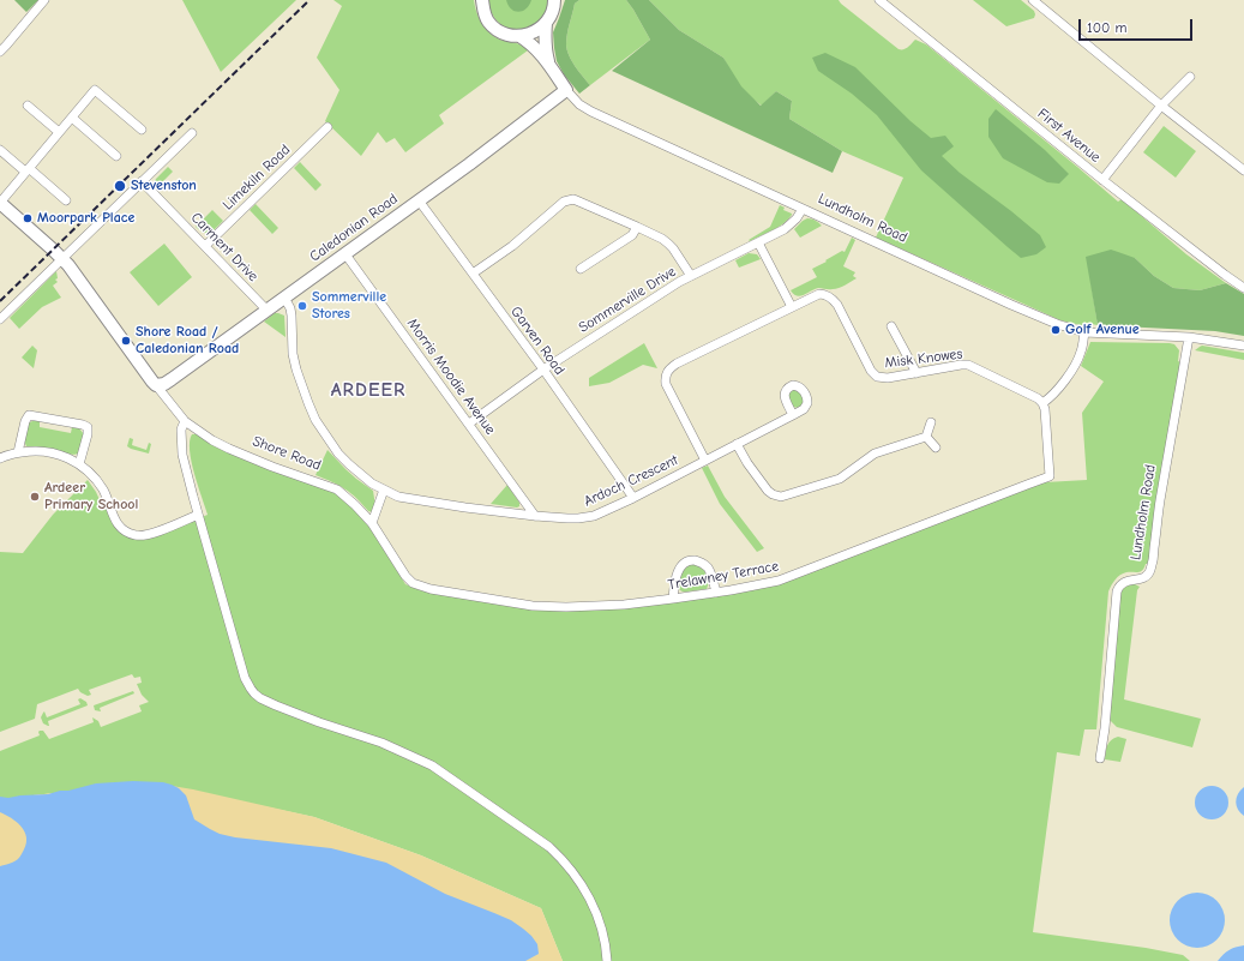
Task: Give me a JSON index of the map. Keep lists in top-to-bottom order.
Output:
{
  "streets": {
    "main road": ["Lundholm Road", "Caledonian Road", "Shore Road"],
    "street": [
      "First Avenue",
      "Limekiln Road",
      "Carment Drive",
      "Sommerville Drive",
      "Garven Road",
      "Misk Knowes",
      "Morris Moodie Avenue",
      "Ardoch Crescent",
      "Trelawney Terrace"
    ]
  },
  "crossings": [
    ["Limekiln Road", "Carment Drive"],
    ["Lundholm Road", "Caledonian Road"],
    ["Lundholm Road", "Sommerville Drive"],
    ["Caledonian Road", "Carment Drive"],
    ["Caledonian Road", "Garven Road"],
    ["Caledonian Road", "Morris Moodie Avenue"],
    ["Caledonian Road", "Shore Road"],
    ["Caledonian Road", "Ardoch Crescent"],
    ["Sommerville Drive", "Garven Road"],
    ["Sommerville Drive", "Morris Moodie Avenue"],
    ["Garven Road", "Ardoch Crescent"],
    ["Misk Knowes", "Ardoch Crescent"],
    ["Misk Knowes", "Trelawney Terrace"],
    ["Morris Moodie Avenue", "Ardoch Crescent"],
    ["Shore Road", "Trelawney Terrace"]
  ],
  "districts": ["ARDEER"],
  "places": [
    "Stevenston",
    "Moorpark Place",
    "Sommerville Stores",
    "Golf Avenue",
    "Shore Road / Caledonian Road",
    "Ardeer Primary School"
  ],
  "scale_bar": "100 m"
}
